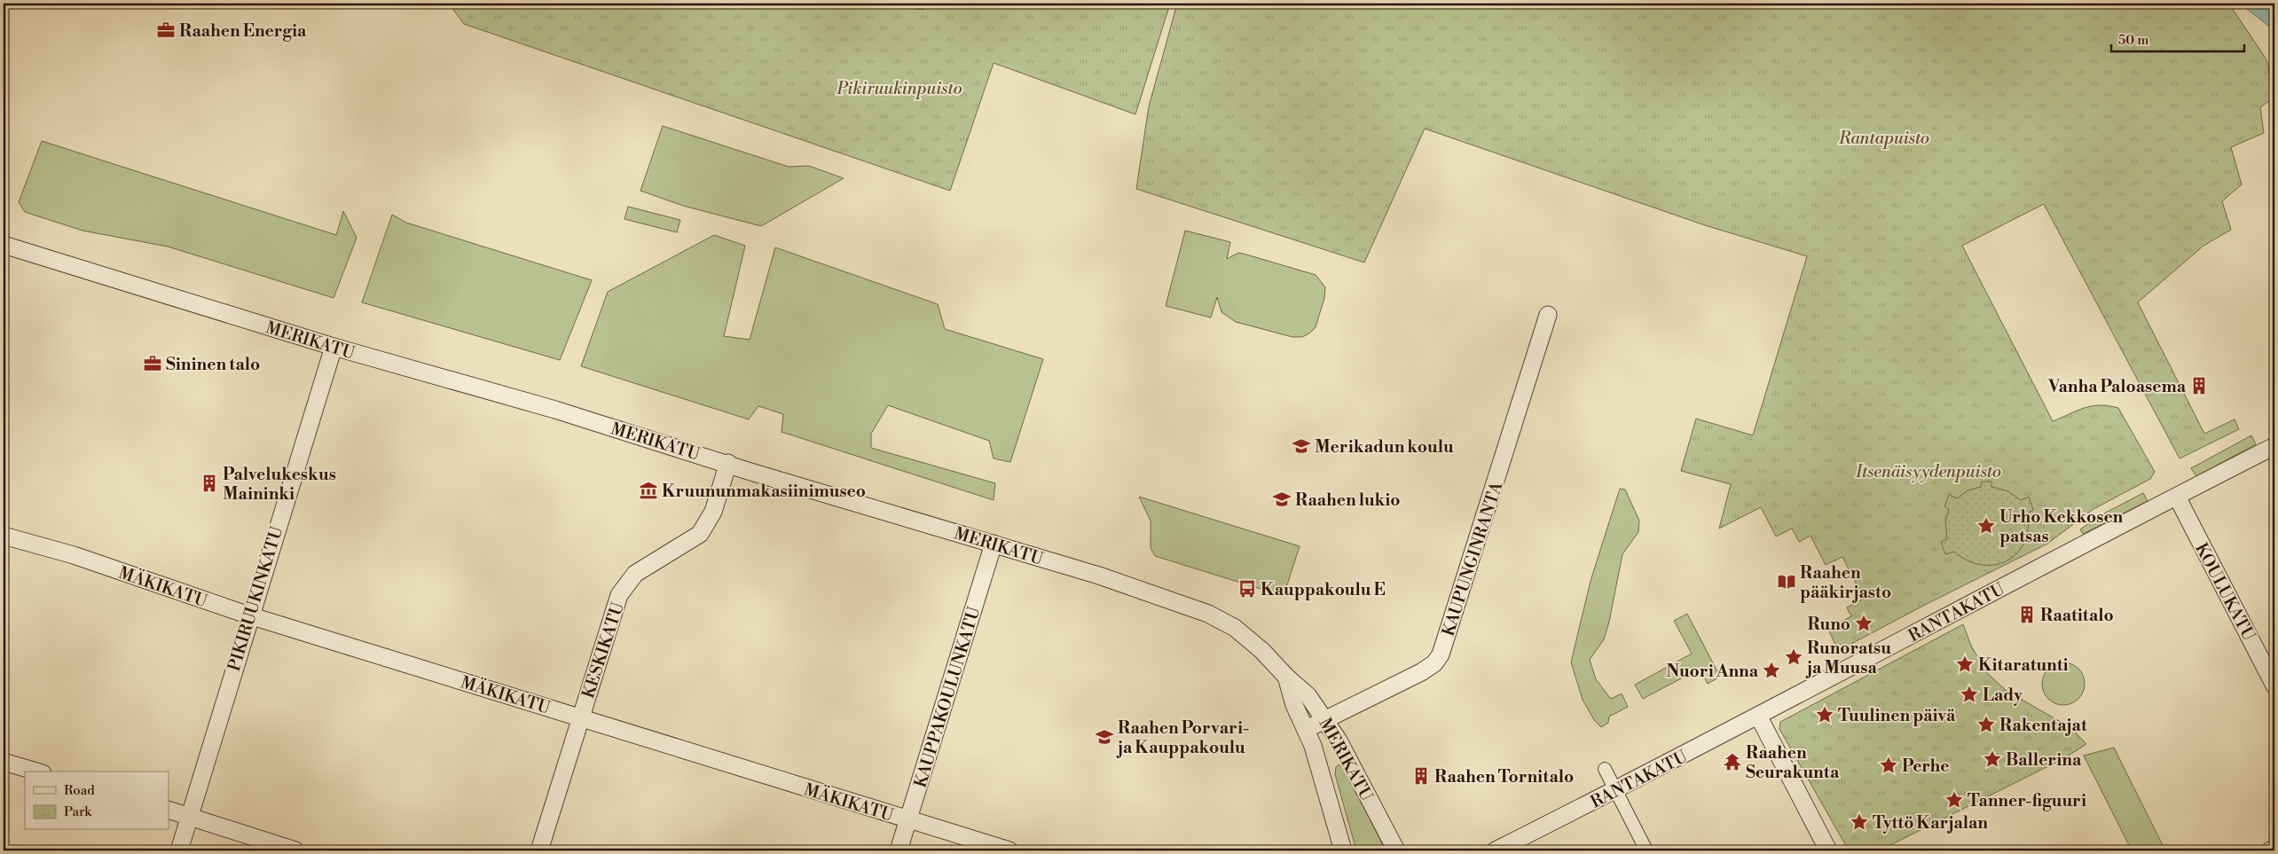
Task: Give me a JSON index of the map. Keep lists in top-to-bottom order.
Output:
{
  "streets": {
    "street": [
      "MERIKATU",
      "KAUPUNGINRANTA",
      "MÄKIKATU",
      "KOULUKATU",
      "PIKIRUUKINKATU",
      "RANTAKATU",
      "KESKIKATU",
      "KAUPPAKOULUNKATU"
    ]
  },
  "crossings": [
    ["MERIKATU", "KAUPUNGINRANTA"],
    ["MERIKATU", "PIKIRUUKINKATU"],
    ["MERIKATU", "KESKIKATU"],
    ["MERIKATU", "KAUPPAKOULUNKATU"],
    ["MÄKIKATU", "PIKIRUUKINKATU"],
    ["MÄKIKATU", "KESKIKATU"],
    ["MÄKIKATU", "KAUPPAKOULUNKATU"],
    ["KOULUKATU", "RANTAKATU"]
  ],
  "parks": ["Pikiruukinpuisto", "Rantapuisto", "Itsenäisyydenpuisto"],
  "places": {
    "office": ["Raahen Energia", "Sininen talo"],
    "building": [
      "Vanha Paloasema",
      "Palvelukeskus Maininki",
      "Raatitalo",
      "Raahen Tornitalo"
    ],
    "school or university": ["Merikadun koulu", "Raahen lukio", "Raahen Porvari- ja Kauppakoulu"],
    "museum": ["Kruununmakasiinimuseo"],
    "place": [
      "Urho Kekkosen patsas",
      "Runo",
      "Runoratsu ja Muusa",
      "Kitaratunti",
      "Nuori Anna",
      "Lady",
      "Tuulinen päivä",
      "Rakentajat",
      "Ballerina",
      "Perhe",
      "Tanner-figuuri",
      "Tyttö Karjalan"
    ],
    "library": ["Raahen pääkirjasto"],
    "bus stop": ["Kauppakoulu E"],
    "temple": ["Raahen Seurakunta"]
  },
  "legend": ["Road", "Park"],
  "scale_bar": "50 m"
}
